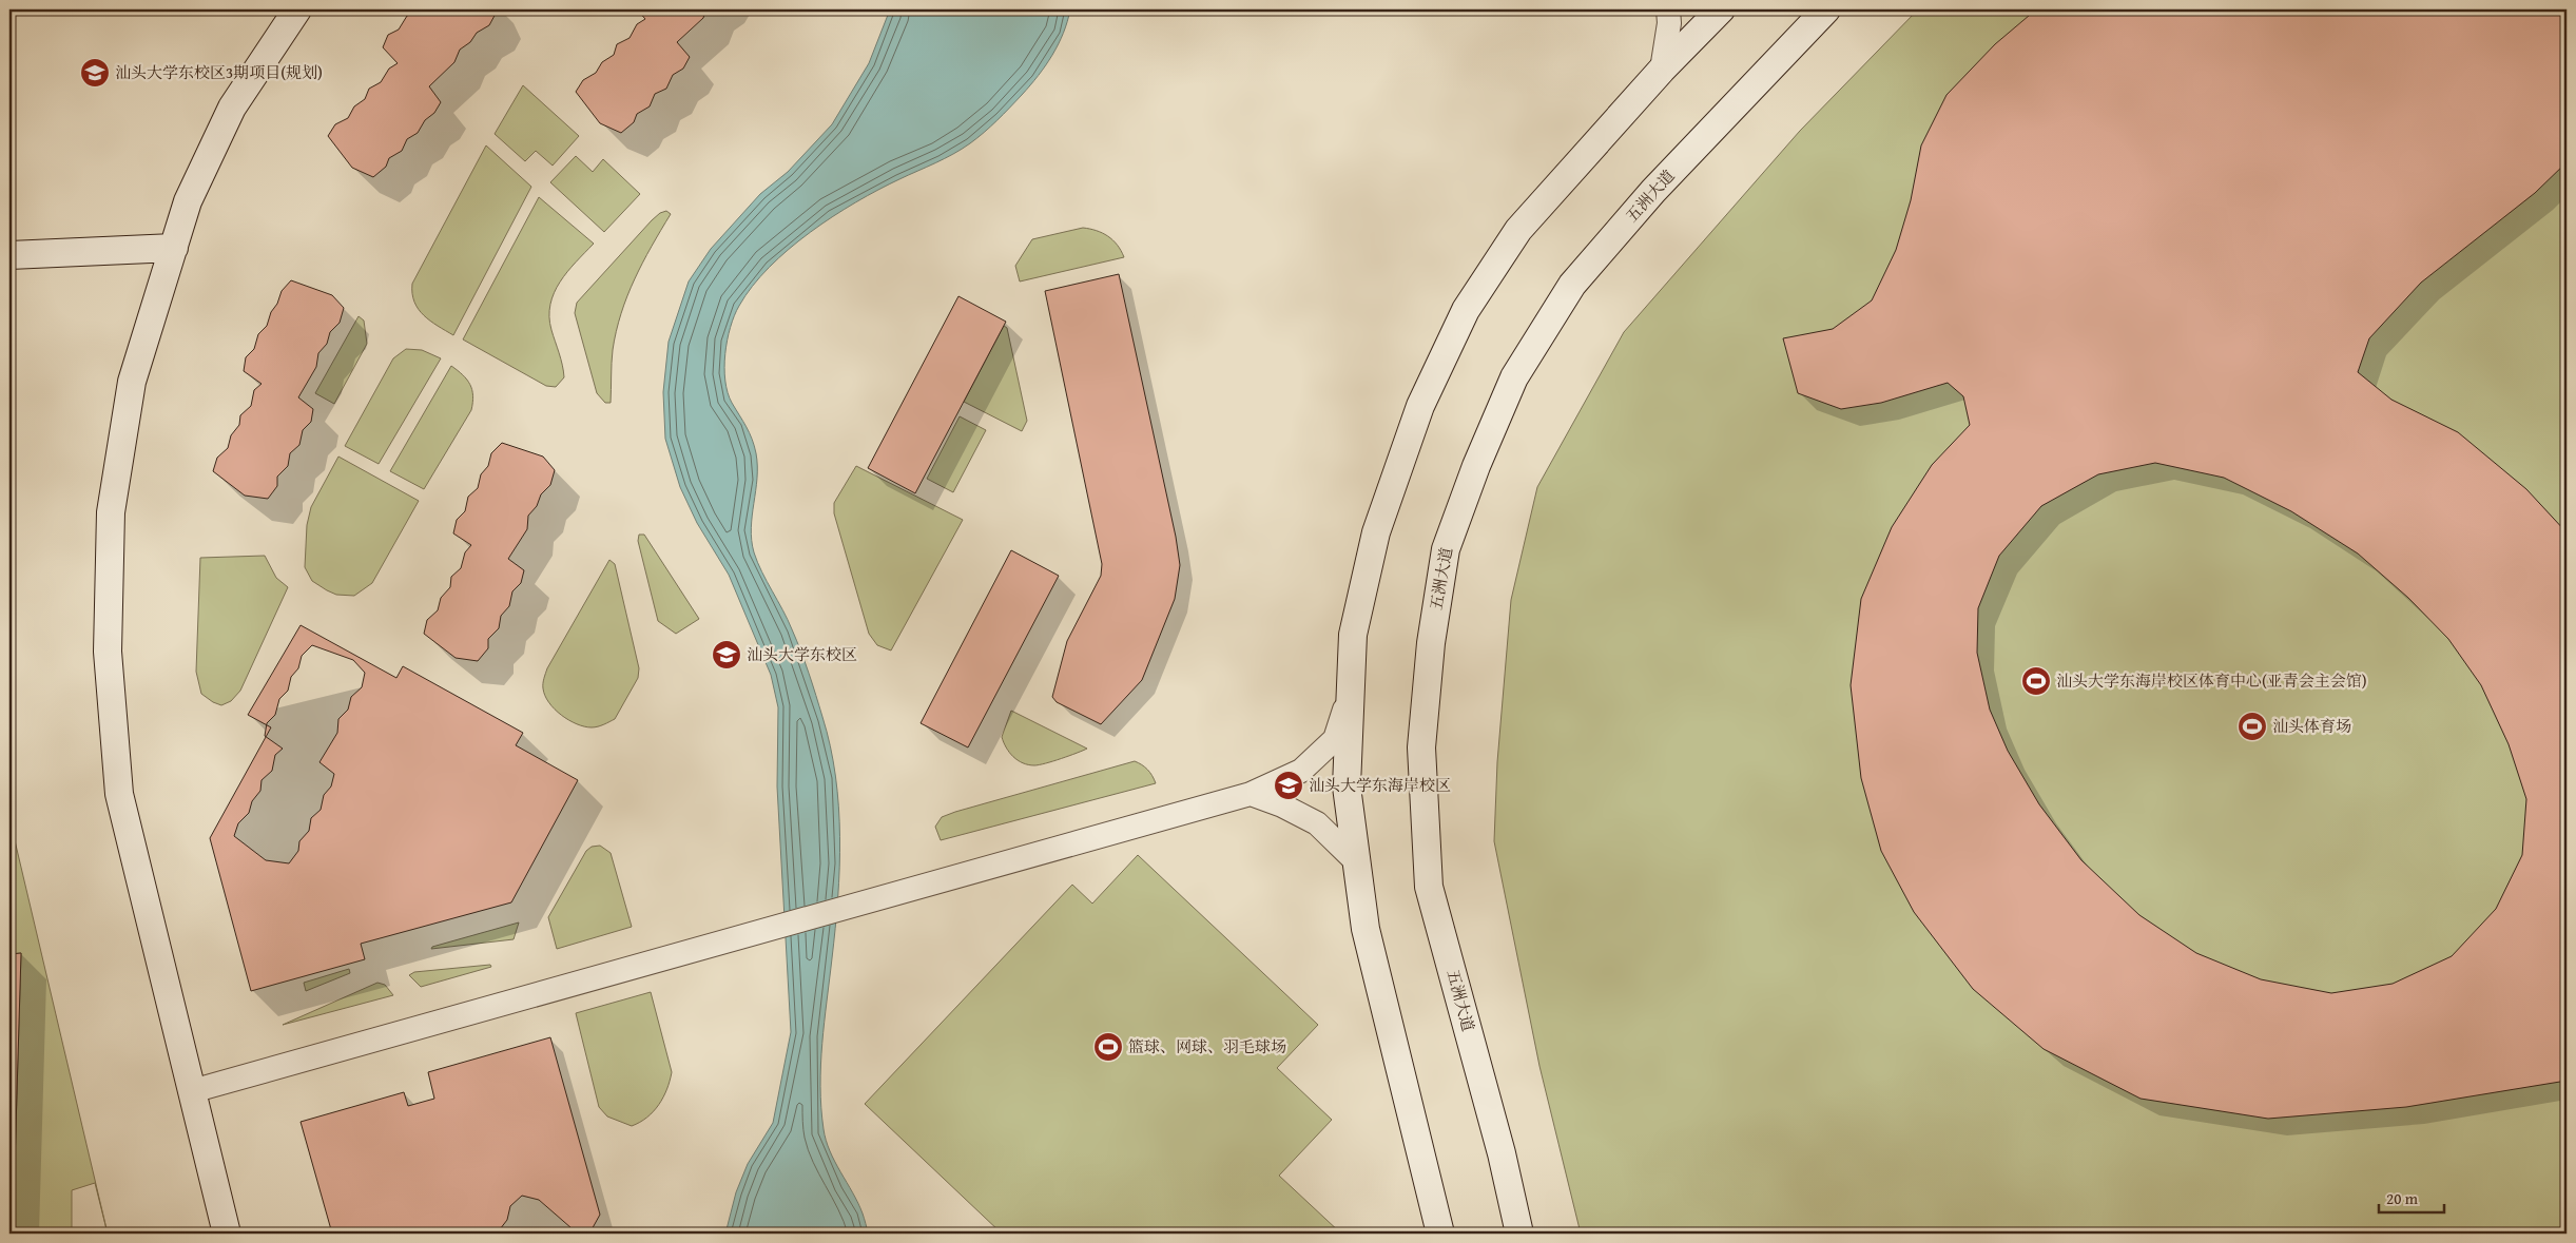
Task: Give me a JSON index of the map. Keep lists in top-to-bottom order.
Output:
{
  "streets": {
    "main road": ["五洲大道"]
  },
  "places": {
    "school or university": ["汕头大学东校区3期项目(规划)", "汕头大学东校区", "汕头大学东海岸校区"],
    "sports": ["汕头大学东海岸校区体育中心(亚青会主会馆)", "汕头体育场", "篮球、网球、羽毛球场"]
  },
  "scale_bar": "20 m"
}
